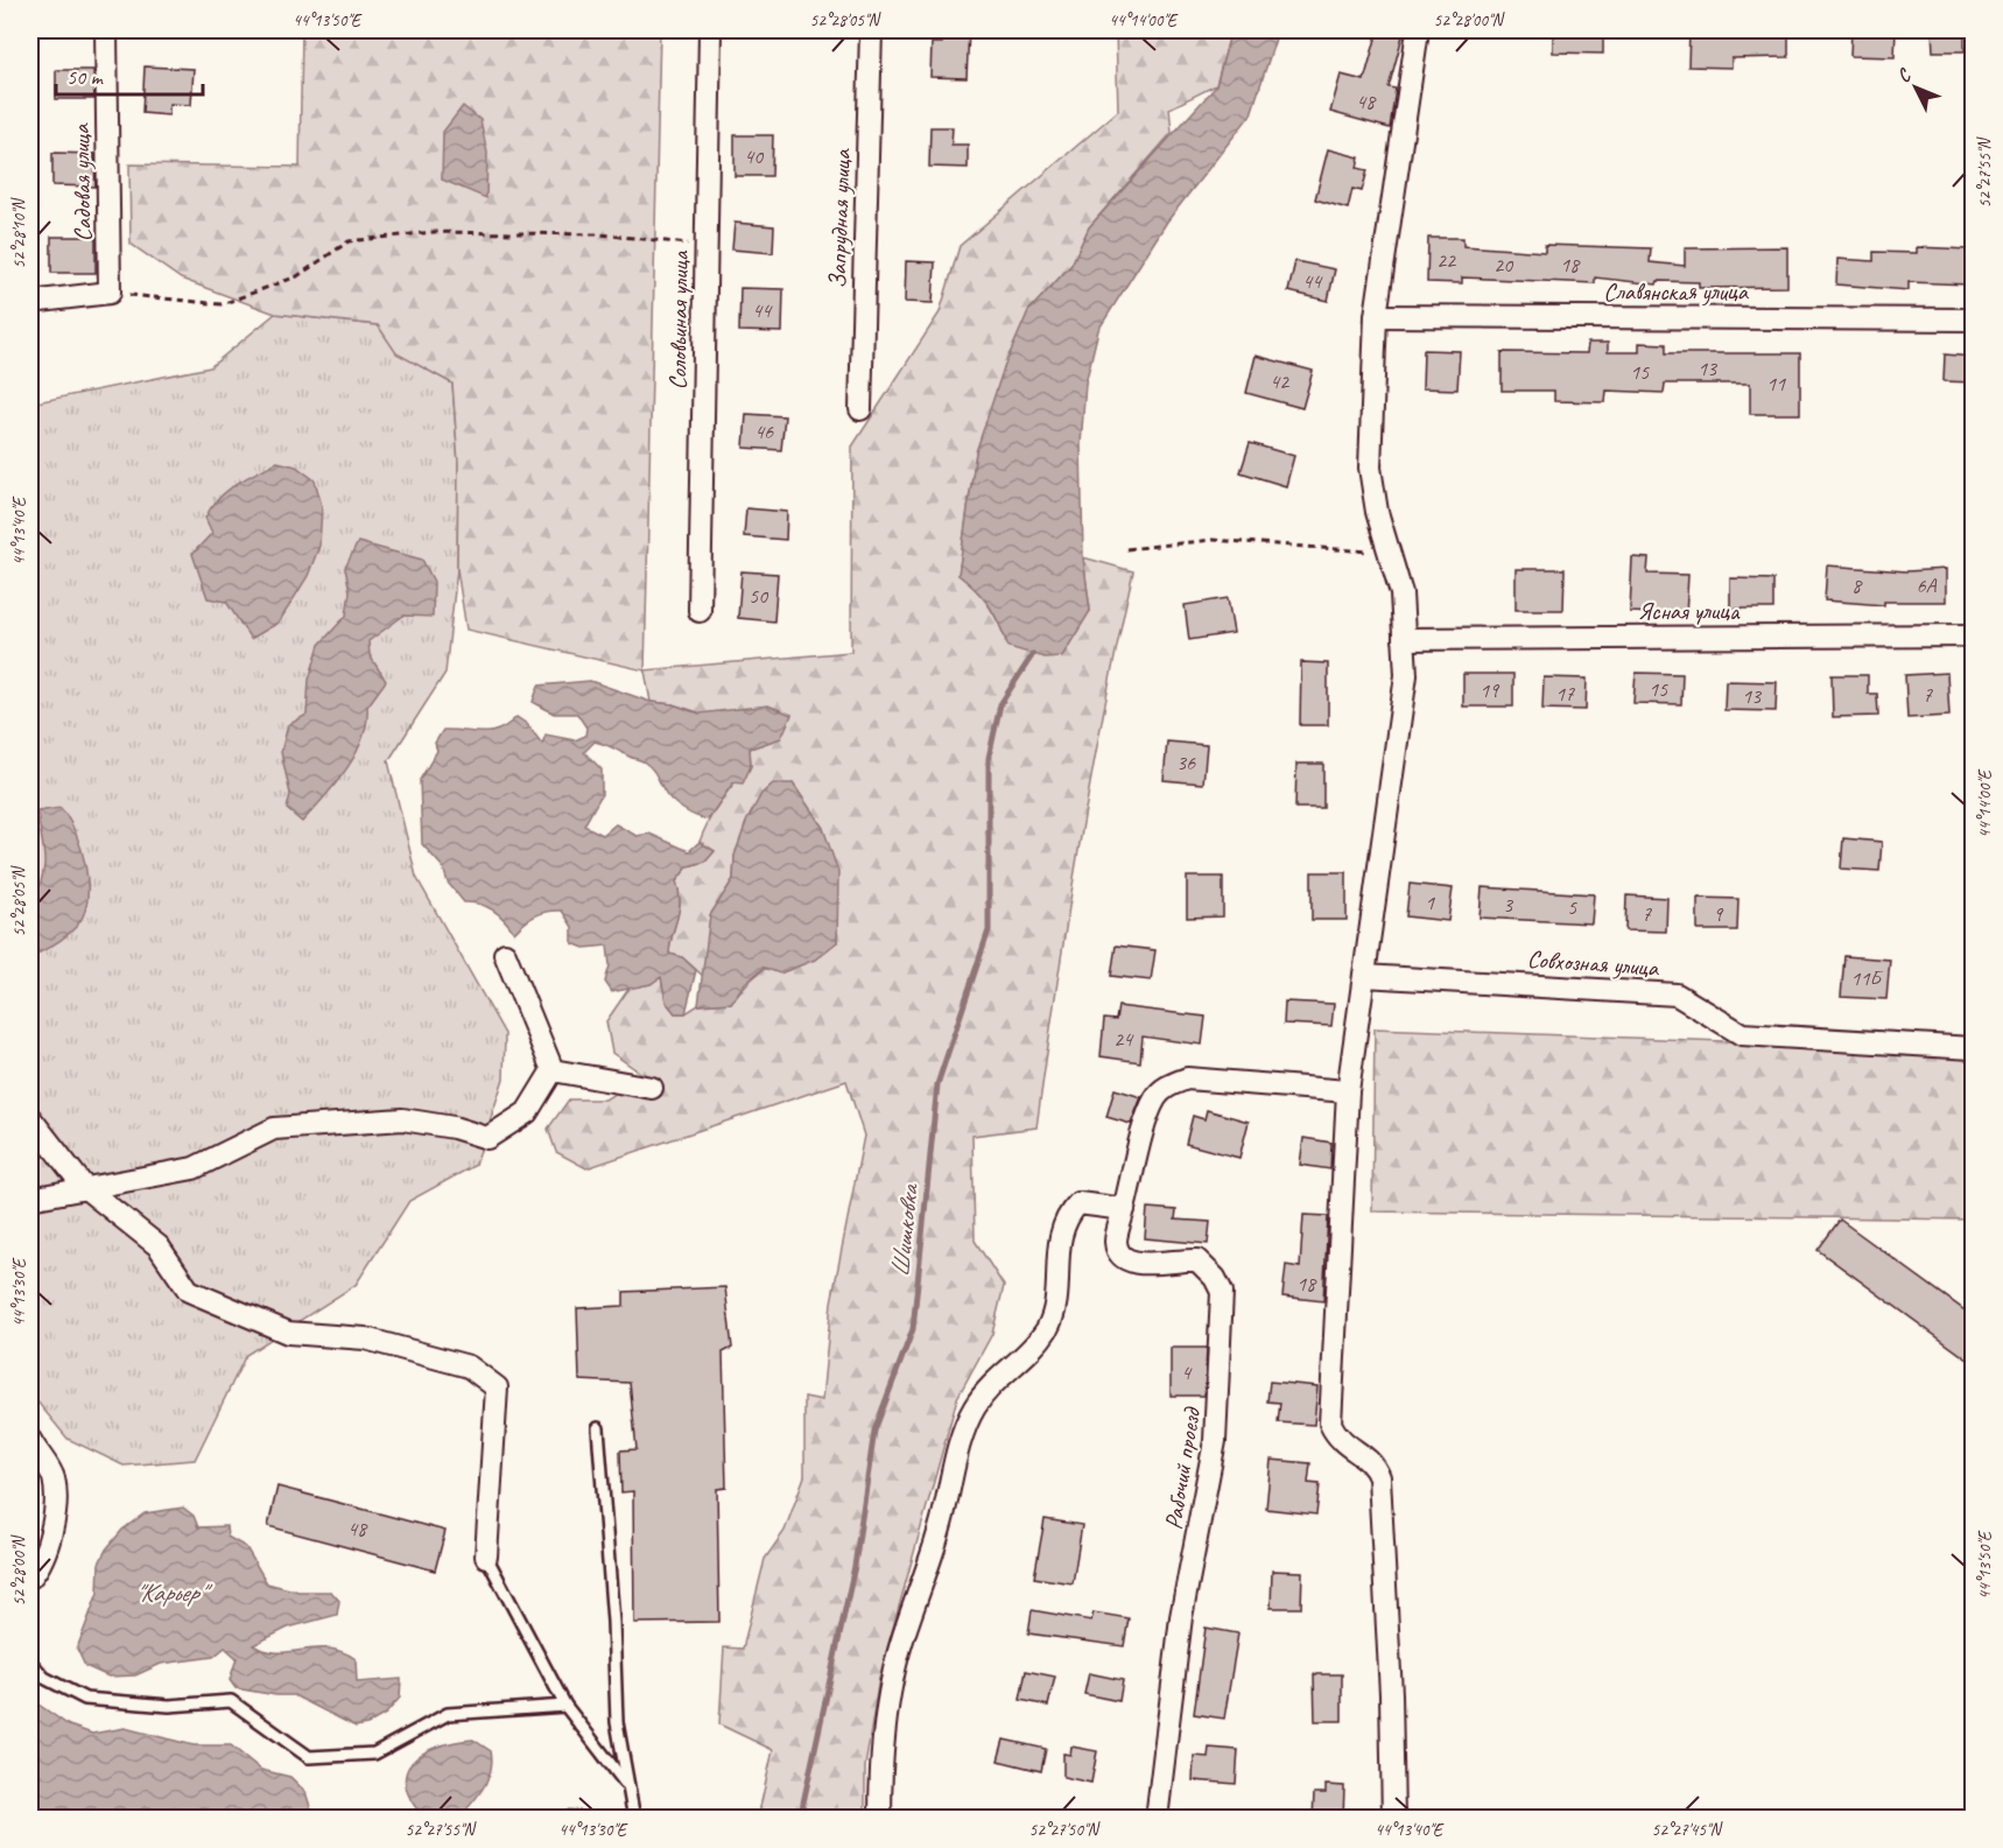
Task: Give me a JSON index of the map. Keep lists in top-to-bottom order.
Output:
{
  "streets": {
    "street": [
      "Садовая улица",
      "Запрудная улица",
      "Славянская улица",
      "Соловьиная улица",
      "Ясная улица",
      "Совхозная улица",
      "Рабочий проезд"
    ]
  },
  "water": ["Шишковка", "\"Карьер\""],
  "house_numbers": [
    "48",
    "40",
    "22",
    "20",
    "18",
    "44",
    "44",
    "13",
    "15",
    "42",
    "11",
    "46",
    "8",
    "6А",
    "50",
    "15",
    "19",
    "17",
    "7",
    "13",
    "36",
    "1",
    "3",
    "5",
    "7",
    "9",
    "11Б",
    "24",
    "18",
    "4",
    "48"
  ],
  "scale_bar": "50 m",
  "north": "top left",
  "coordinates": [
    "44°13'50\"E",
    "52°28'05\"N",
    "44°14'00\"E",
    "52°28'00\"N",
    "52°27'55\"N",
    "52°28'10\"N",
    "44°13'40\"E",
    "44°13'30\"E",
    "52°27'50\"N",
    "52°27'45\"N"
  ]
}
